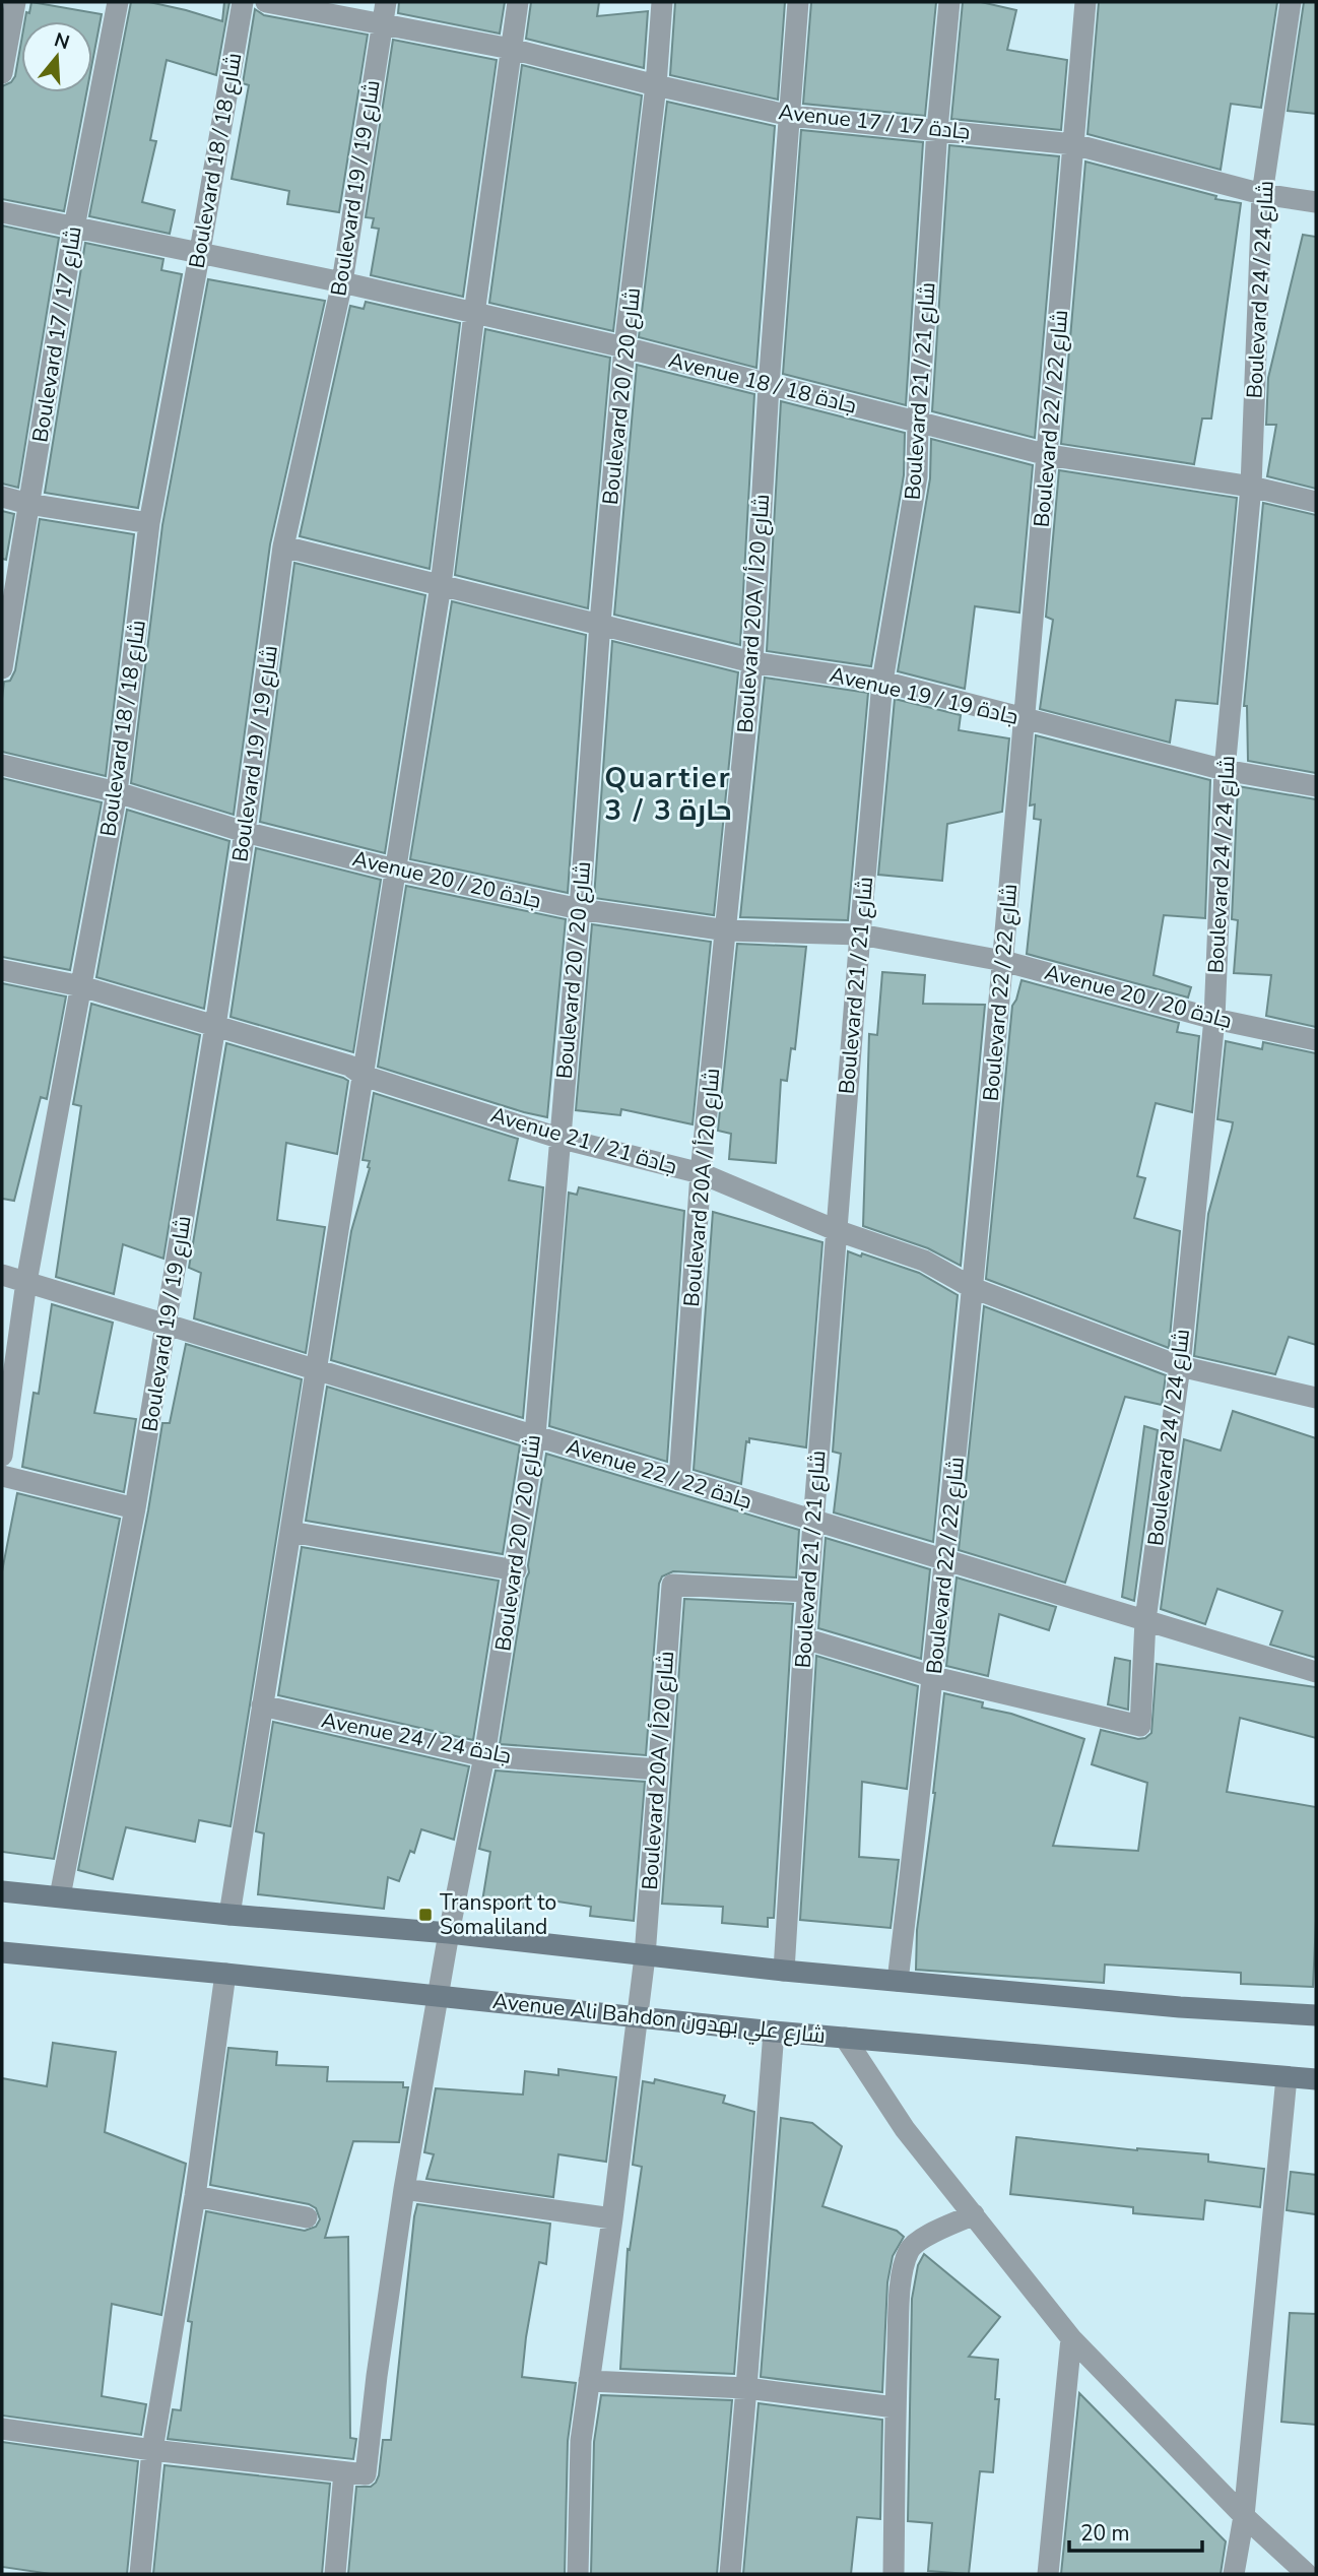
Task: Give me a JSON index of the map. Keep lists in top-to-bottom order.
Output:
{
  "streets": {
    "main road": ["Avenue Ali Bahdon شارع علي بهدون"],
    "street": [
      "Avenue 17 / جادة 17",
      "Boulevard 18 / شارع 18",
      "Boulevard 19 / شارع 19",
      "Boulevard 24 / شارع 24",
      "Boulevard 17 / شارع 17",
      "Avenue 18 / جادة 18",
      "Boulevard 21 / شارع 21",
      "Boulevard 20 / شارع 20",
      "Boulevard 22 / شارع 22",
      "Boulevard 20A / شارع 20أ",
      "Avenue 19 / جادة 19",
      "Avenue 20 / جادة 20",
      "Avenue 21 / جادة 21",
      "Avenue 22 / جادة 22",
      "Avenue 24 / جادة 24"
    ]
  },
  "crossings": [
    ["Avenue 17 / جادة 17", "Boulevard 19 / شارع 19"],
    ["Avenue 17 / جادة 17", "Boulevard 24 / شارع 24"],
    ["Avenue 17 / جادة 17", "Boulevard 21 / شارع 21"],
    ["Avenue 17 / جادة 17", "Boulevard 20 / شارع 20"],
    ["Avenue 17 / جادة 17", "Boulevard 22 / شارع 22"],
    ["Avenue 17 / جادة 17", "Boulevard 20A / شارع 20أ"],
    ["Boulevard 18 / شارع 18", "Avenue 18 / جادة 18"],
    ["Boulevard 18 / شارع 18", "Avenue 20 / جادة 20"],
    ["Boulevard 18 / شارع 18", "Avenue 21 / جادة 21"],
    ["Boulevard 18 / شارع 18", "Avenue 22 / جادة 22"],
    ["Boulevard 19 / شارع 19", "Avenue 18 / جادة 18"],
    ["Boulevard 19 / شارع 19", "Avenue 19 / جادة 19"],
    ["Boulevard 19 / شارع 19", "Avenue 20 / جادة 20"],
    ["Boulevard 19 / شارع 19", "Avenue 21 / جادة 21"],
    ["Boulevard 19 / شارع 19", "Avenue 22 / جادة 22"],
    ["Boulevard 24 / شارع 24", "Avenue 18 / جادة 18"],
    ["Boulevard 24 / شارع 24", "Boulevard 22 / شارع 22"],
    ["Boulevard 24 / شارع 24", "Avenue 19 / جادة 19"],
    ["Boulevard 24 / شارع 24", "Avenue 20 / جادة 20"],
    ["Boulevard 24 / شارع 24", "Avenue 21 / جادة 21"],
    ["Boulevard 24 / شارع 24", "Avenue 22 / جادة 22"],
    ["Boulevard 17 / شارع 17", "Avenue 18 / جادة 18"],
    ["Avenue 18 / جادة 18", "Boulevard 21 / شارع 21"],
    ["Avenue 18 / جادة 18", "Boulevard 20 / شارع 20"],
    ["Avenue 18 / جادة 18", "Boulevard 22 / شارع 22"],
    ["Avenue 18 / جادة 18", "Boulevard 20A / شارع 20أ"],
    ["Boulevard 21 / شارع 21", "Boulevard 20A / شارع 20أ"],
    ["Boulevard 21 / شارع 21", "Avenue 19 / جادة 19"],
    ["Boulevard 21 / شارع 21", "Avenue 20 / جادة 20"],
    ["Boulevard 21 / شارع 21", "Avenue 21 / جادة 21"],
    ["Boulevard 21 / شارع 21", "Avenue 22 / جادة 22"],
    ["Boulevard 20 / شارع 20", "Avenue 19 / جادة 19"],
    ["Boulevard 20 / شارع 20", "Avenue 20 / جادة 20"],
    ["Boulevard 20 / شارع 20", "Avenue 21 / جادة 21"],
    ["Boulevard 20 / شارع 20", "Avenue 22 / جادة 22"],
    ["Boulevard 20 / شارع 20", "Avenue 24 / جادة 24"],
    ["Boulevard 20 / شارع 20", "Avenue Ali Bahdon شارع علي بهدون"],
    ["Boulevard 22 / شارع 22", "Avenue 19 / جادة 19"],
    ["Boulevard 22 / شارع 22", "Avenue 20 / جادة 20"],
    ["Boulevard 22 / شارع 22", "Avenue 21 / جادة 21"],
    ["Boulevard 22 / شارع 22", "Avenue 22 / جادة 22"],
    ["Boulevard 20A / شارع 20أ", "Avenue 19 / جادة 19"],
    ["Boulevard 20A / شارع 20أ", "Avenue 20 / جادة 20"],
    ["Boulevard 20A / شارع 20أ", "Avenue 21 / جادة 21"],
    ["Boulevard 20A / شارع 20أ", "Avenue 22 / جادة 22"],
    ["Boulevard 20A / شارع 20أ", "Avenue 24 / جادة 24"],
    ["Boulevard 20A / شارع 20أ", "Avenue Ali Bahdon شارع علي بهدون"]
  ],
  "districts": ["Quartier 3 / حارة 3"],
  "places": {
    "transit": ["Transport to Somaliland"]
  },
  "scale_bar": "20 m",
  "north": "top"
}
